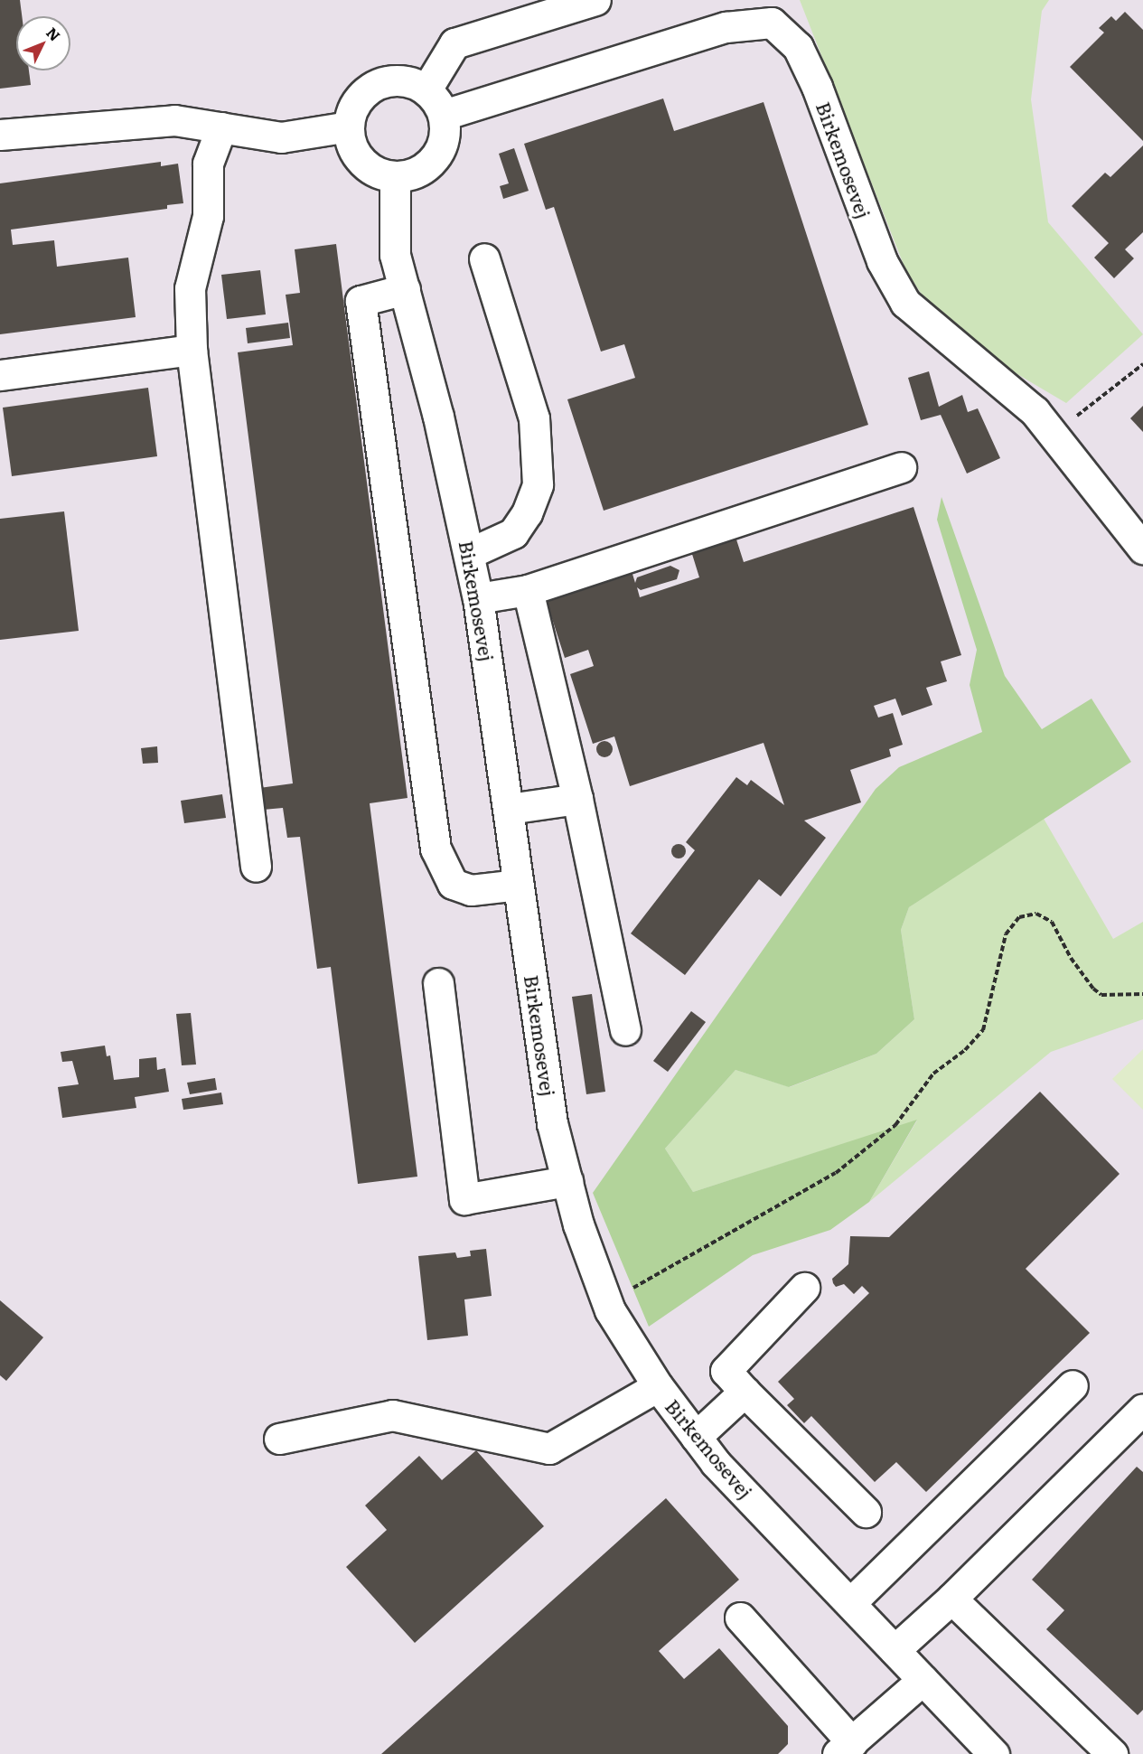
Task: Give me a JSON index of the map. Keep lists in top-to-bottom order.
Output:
{
  "streets": {
    "street": ["Birkemosevej"]
  },
  "north": "top right"
}
